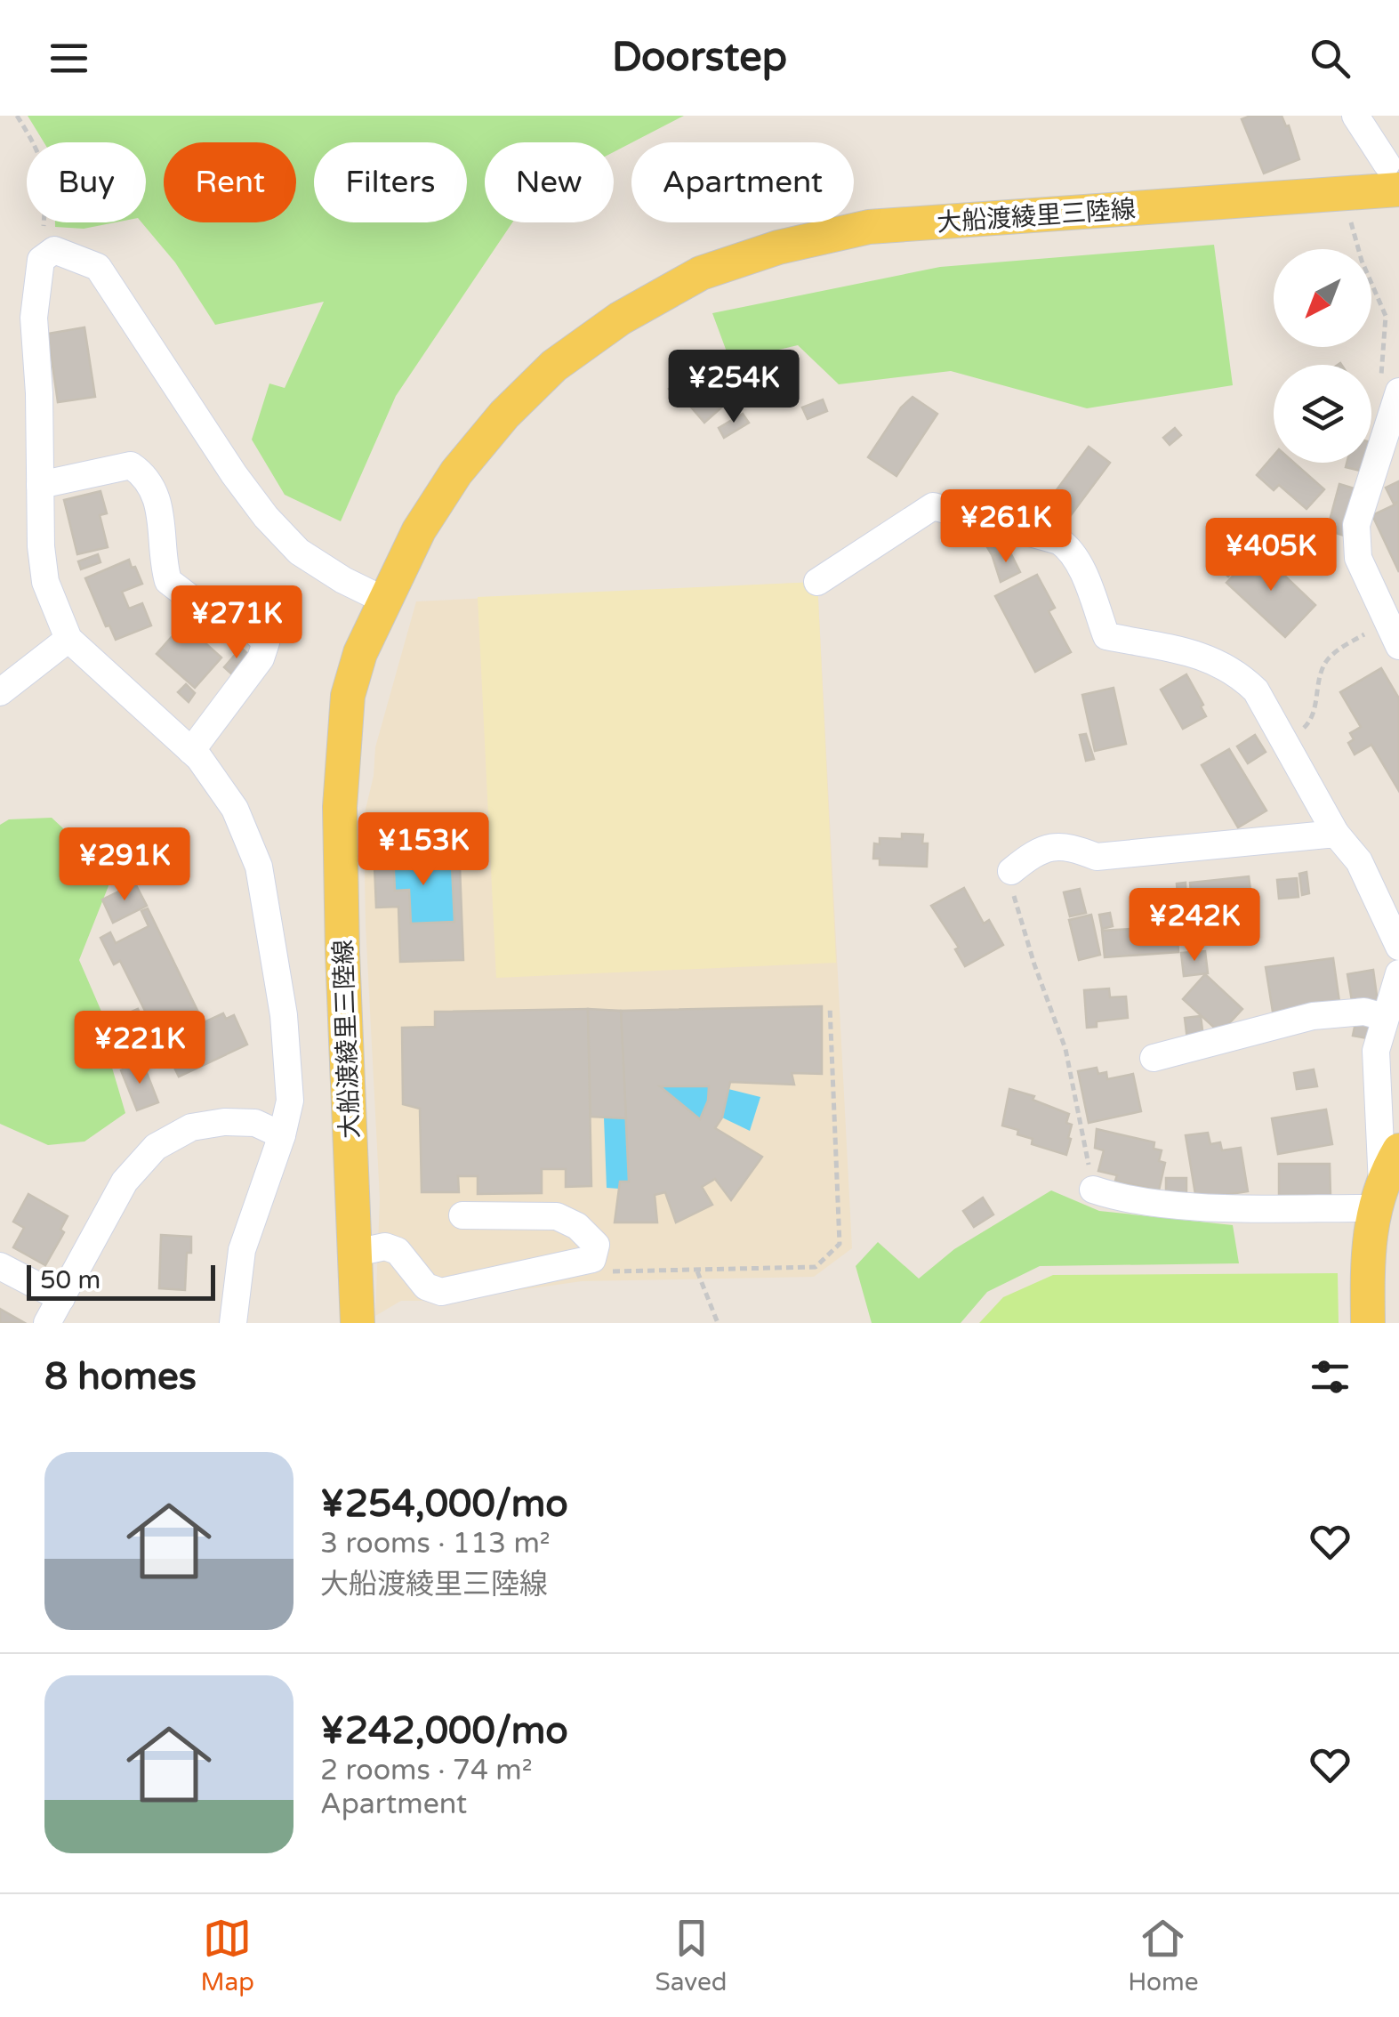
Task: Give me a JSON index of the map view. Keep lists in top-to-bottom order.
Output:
{
  "streets": {
    "main road": ["大船渡綾里三陸線"]
  },
  "scale_bar": "50 m",
  "north": "bottom left",
  "page": {
    "header": "Doorstep",
    "chip": [
      "Buy",
      "Rent",
      "Filters",
      "New",
      "Apartment"
    ],
    "price": [
      "¥254K",
      "¥261K",
      "¥405K",
      "¥271K",
      "¥153K",
      "¥291K",
      "¥242K",
      "¥221K"
    ],
    "scale": "50 m",
    "heading": "8 homes",
    "list": [
      {
        "name": "¥254,000/mo",
        "note": "3 rooms · 113 m² · 大船渡綾里三陸線"
      },
      {
        "name": "¥242,000/mo",
        "note": "2 rooms · 74 m² · Apartment"
      }
    ],
    "tabs": ["Map", "Saved", "Home"]
  }
}
